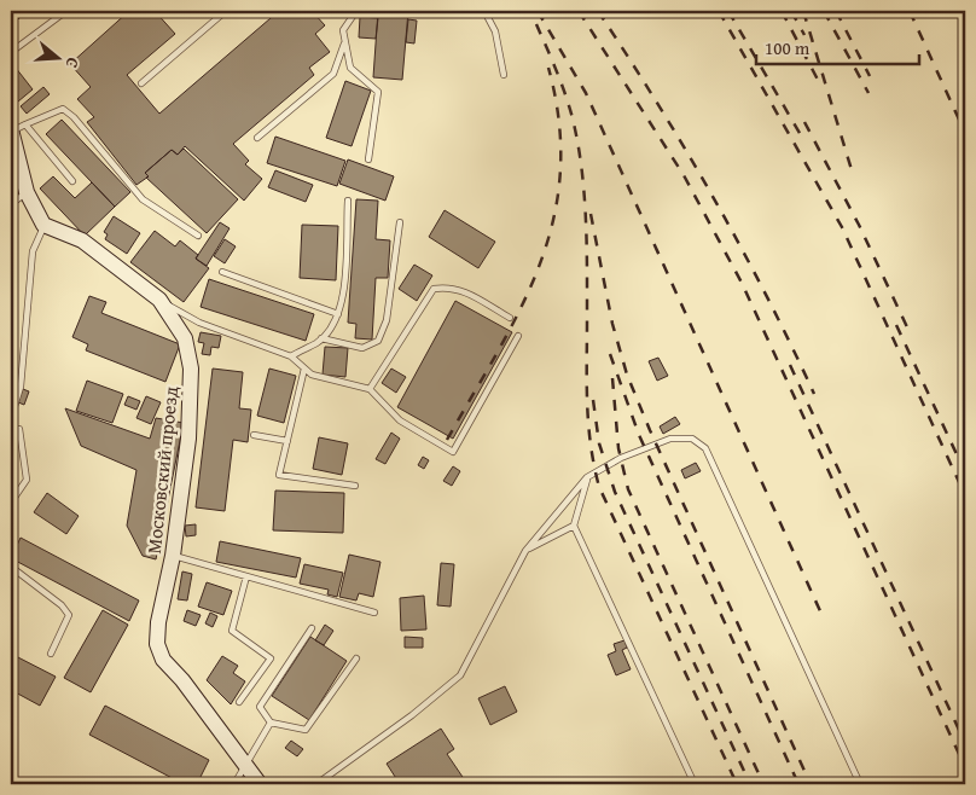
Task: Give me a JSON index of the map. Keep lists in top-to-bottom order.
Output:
{
  "streets": {
    "street": ["Московский проезд"]
  },
  "scale_bar": "100 m",
  "north": "right"
}
